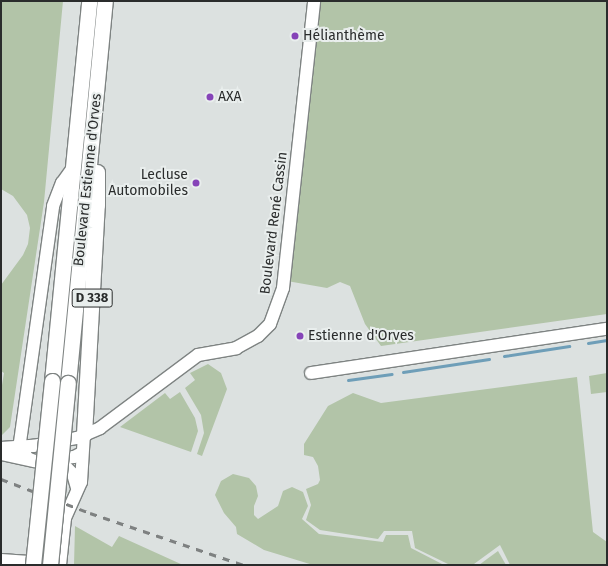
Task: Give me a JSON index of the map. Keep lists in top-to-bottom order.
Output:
{
  "streets": {
    "main road": ["Boulevard Estienne d'Orves", "D 338"],
    "street": ["Boulevard René Cassin"]
  },
  "crossings": [
    ["Boulevard Estienne d'Orves", "D 338"],
    ["Boulevard René Cassin", "D 338"]
  ],
  "places": [
    "Hélianthème",
    "AXA",
    "Lecluse Automobiles",
    "Estienne d'Orves"
  ]
}
